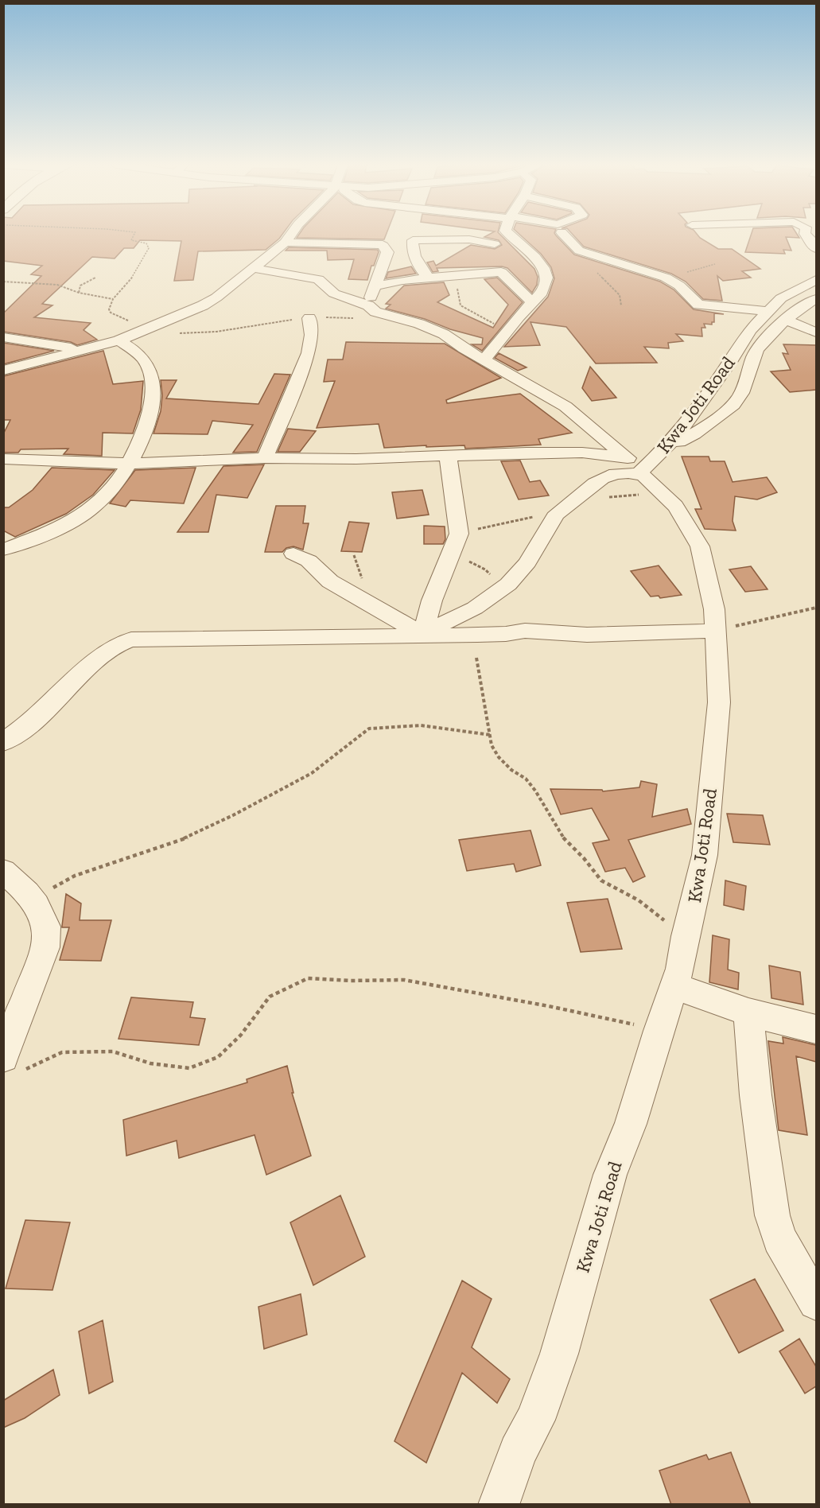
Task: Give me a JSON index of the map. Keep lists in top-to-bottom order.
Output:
{
  "streets": {
    "street": ["Kwa Joti Road"]
  }
}
